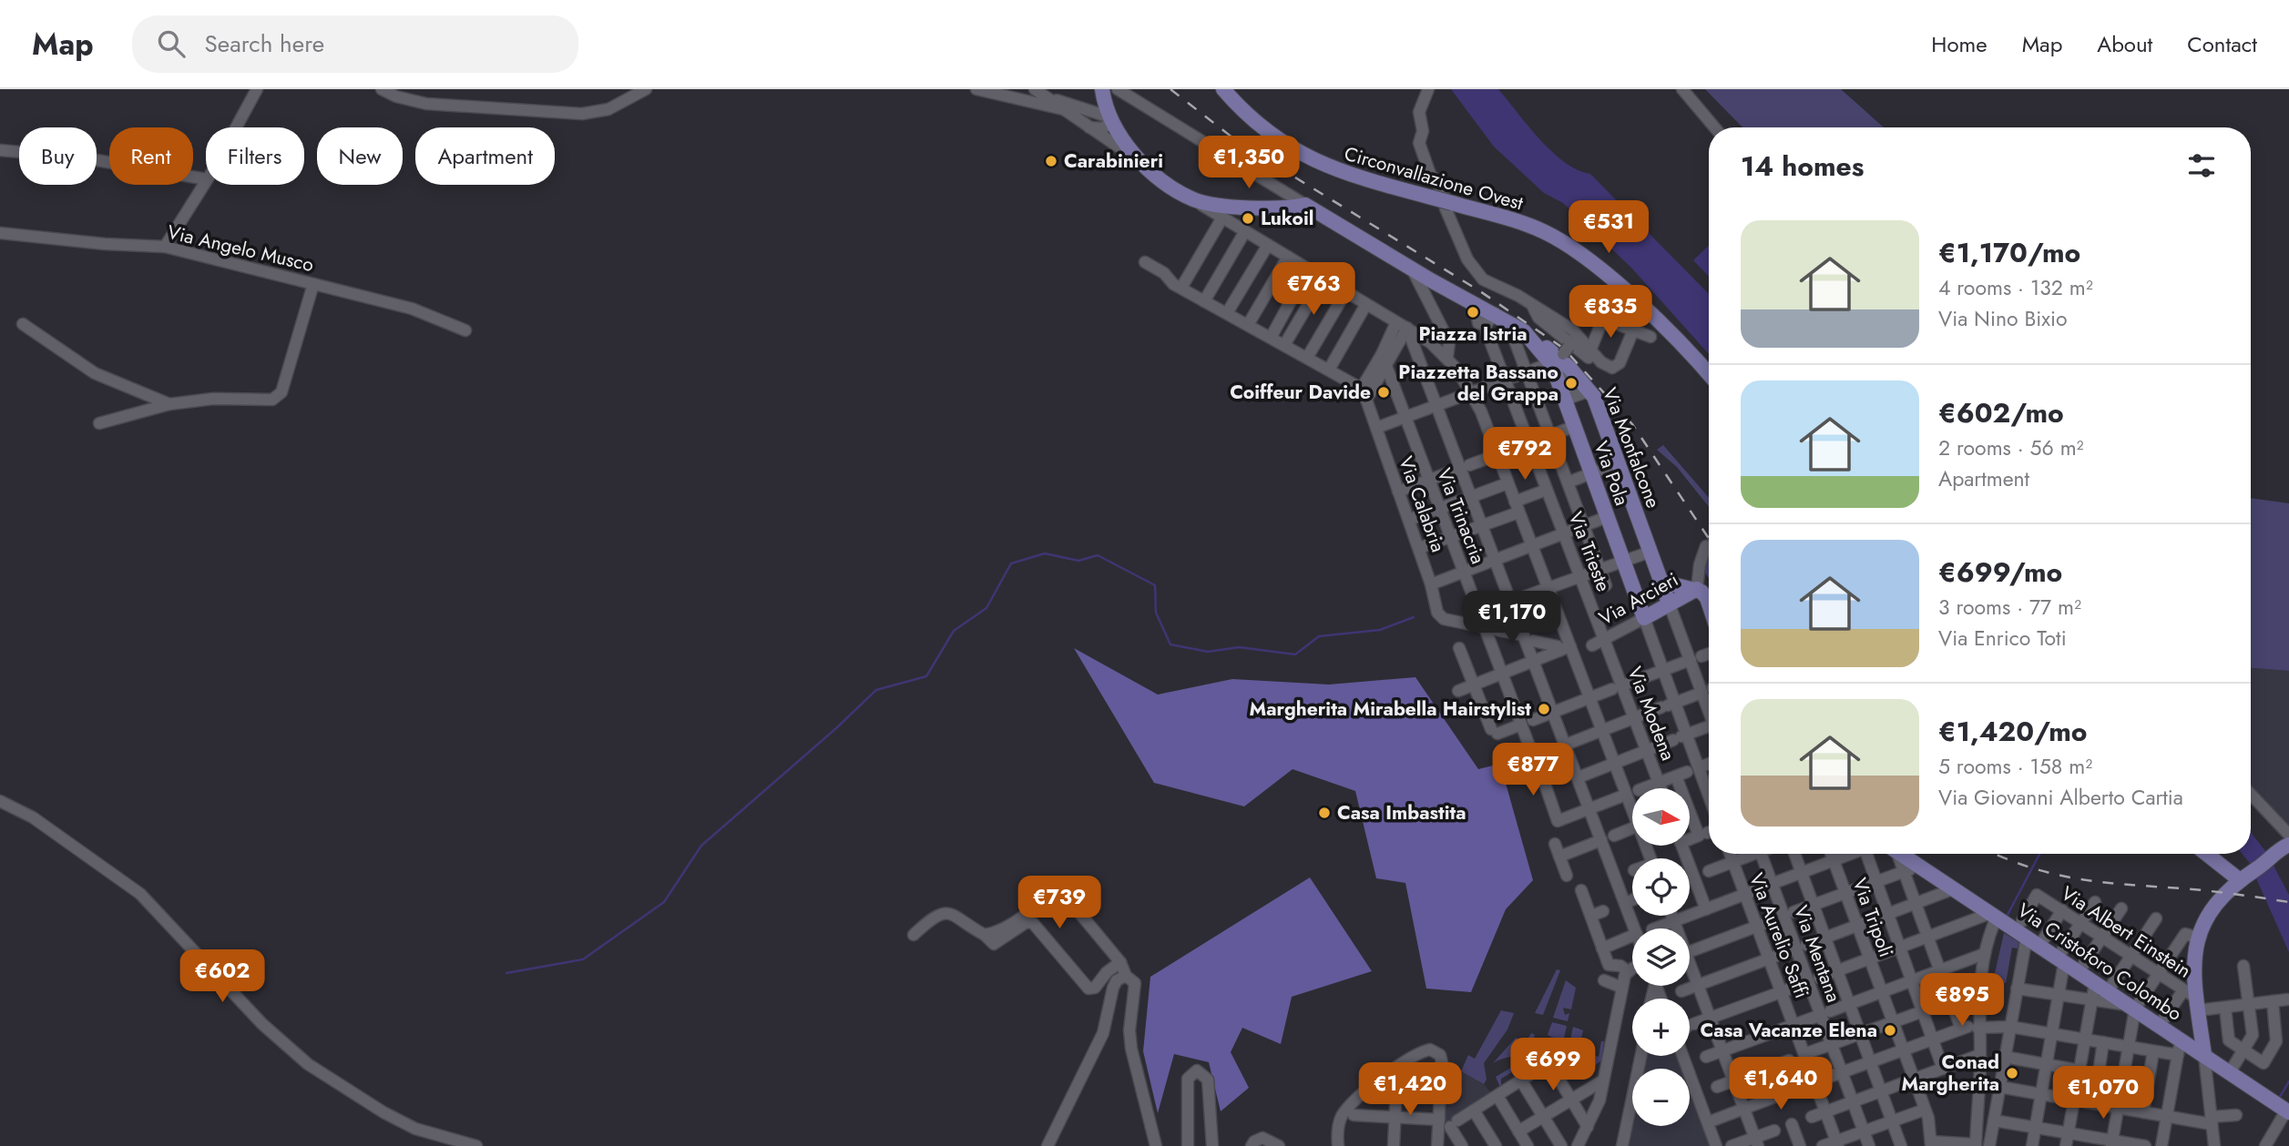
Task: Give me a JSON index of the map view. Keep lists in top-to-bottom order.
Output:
{
  "streets": {
    "main road": [
      "Circonvallazione Ovest",
      "Via Monfalcone",
      "Via Pola",
      "Via Arcieri",
      "Via Cristoforo Colombo"
    ],
    "street": [
      "Via Angelo Musco",
      "Via Calabria",
      "Via Trinacria",
      "Via Trieste",
      "Via Modena",
      "Via Tripoli",
      "Via Albert Einstein",
      "Via Aurelio Saffi",
      "Via Mentana"
    ]
  },
  "crossings": [
    ["Via Monfalcone", "Via Pola"],
    ["Via Monfalcone", "Via Arcieri"],
    ["Via Pola", "Via Trieste"],
    ["Via Pola", "Via Arcieri"],
    ["Via Calabria", "Via Trinacria"],
    ["Via Trieste", "Via Arcieri"],
    ["Via Trieste", "Via Modena"],
    ["Via Arcieri", "Via Modena"]
  ],
  "places": [
    "Carabinieri",
    "Lukoil",
    "Piazza Istria",
    "Piazzetta Bassano del Grappa",
    "Coiffeur Davide",
    "Margherita Mirabella Hairstylist",
    "Casa Imbastita",
    "Casa Vacanze Elena",
    "Conad Margherita"
  ],
  "north": "right",
  "page": {
    "header": "Map",
    "search": "Search here",
    "nav": [
      "Home",
      "Map",
      "About",
      "Contact"
    ],
    "chip": [
      "Buy",
      "Rent",
      "Filters",
      "New",
      "Apartment"
    ],
    "heading": "14 homes",
    "price": [
      "€1,350",
      "€531",
      "€763",
      "€835",
      "€792",
      "€1,170",
      "€877",
      "€739",
      "€602",
      "€895",
      "€699",
      "€1,640",
      "€1,420",
      "€1,070"
    ],
    "list": [
      {
        "name": "€1,170/mo",
        "note": "4 rooms · 132 m² · Via Nino Bixio"
      },
      {
        "name": "€602/mo",
        "note": "2 rooms · 56 m² · Apartment"
      },
      {
        "name": "€699/mo",
        "note": "3 rooms · 77 m² · Via Enrico Toti"
      },
      {
        "name": "€1,420/mo",
        "note": "5 rooms · 158 m² · Via Giovanni Alberto Cartia"
      }
    ],
    "map_buttons": ["+", "−"]
  }
}
